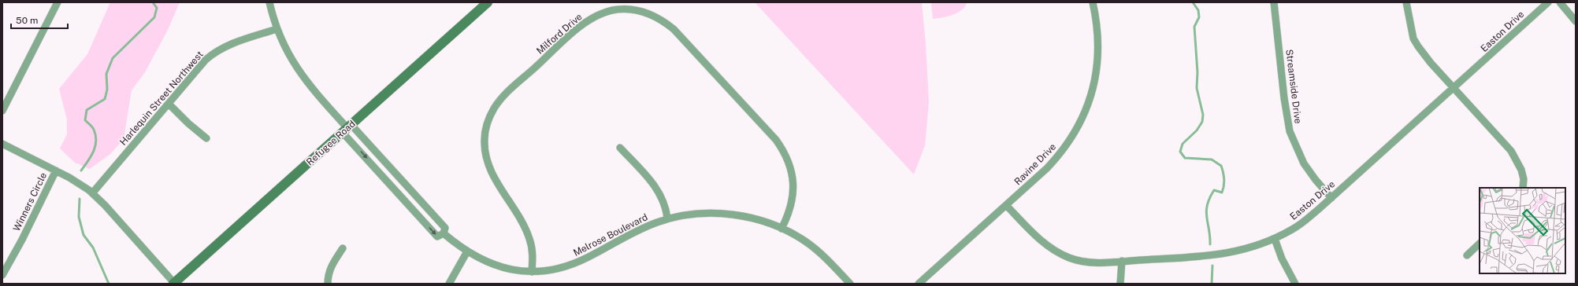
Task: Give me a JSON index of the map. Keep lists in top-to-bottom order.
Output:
{
  "streets": {
    "main road": ["Refugee Road"],
    "street": [
      "Easton Drive",
      "Milford Drive",
      "Streamside Drive",
      "Harlequin Street Northwest",
      "Ravine Drive",
      "Winners Circle",
      "Melrose Boulevard"
    ]
  },
  "crossings": [
    ["Easton Drive", "Streamside Drive"],
    ["Easton Drive", "Ravine Drive"],
    ["Milford Drive", "Melrose Boulevard"],
    ["Refugee Road", "Melrose Boulevard"]
  ],
  "scale_bar": "50 m"
}
